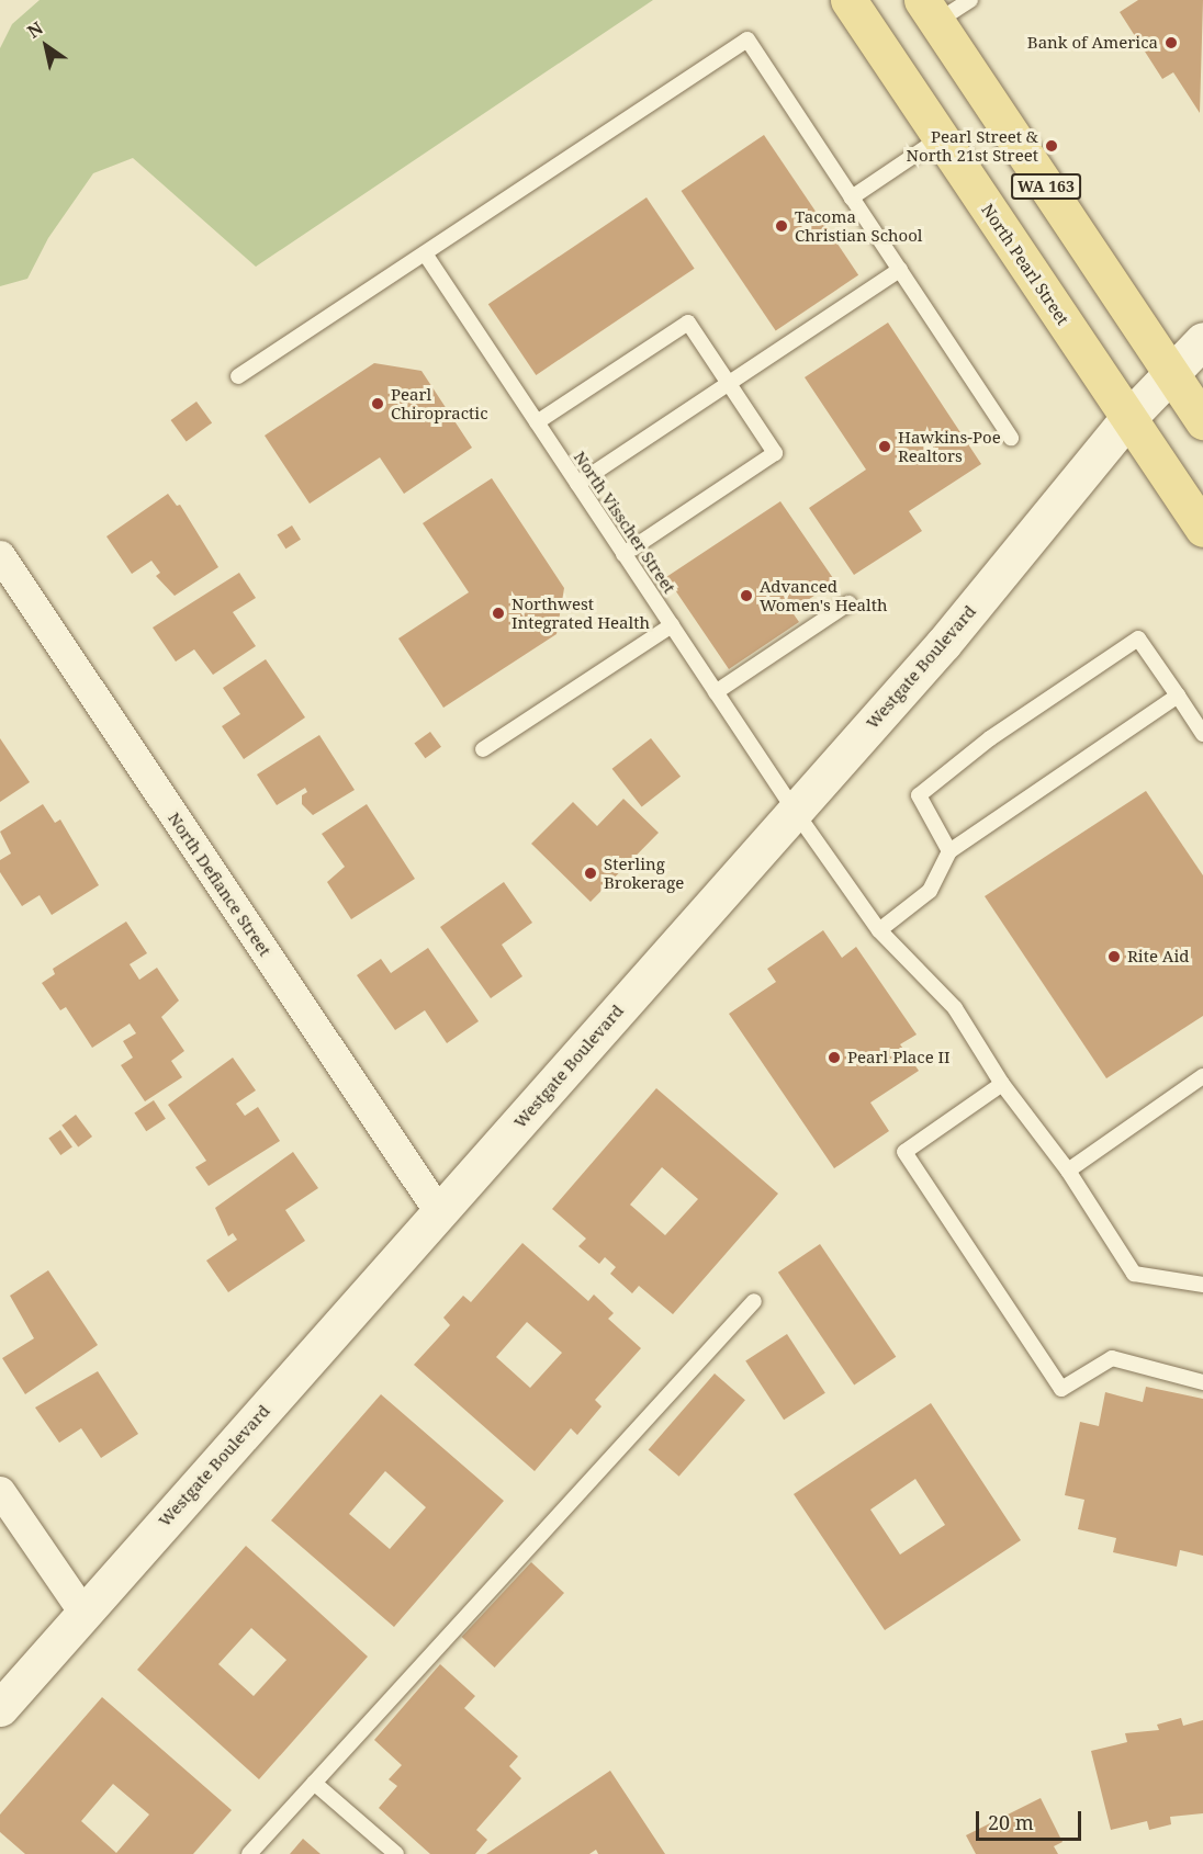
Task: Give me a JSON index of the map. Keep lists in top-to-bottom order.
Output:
{
  "streets": {
    "main road": ["WA 163", "North Pearl Street"],
    "street": ["Westgate Boulevard", "North Defiance Street"],
    "lane": ["North Visscher Street"]
  },
  "crossings": [
    ["WA 163", "Westgate Boulevard"],
    ["North Pearl Street", "Westgate Boulevard"],
    ["North Visscher Street", "Westgate Boulevard"],
    ["Westgate Boulevard", "North Defiance Street"]
  ],
  "places": [
    "Bank of America",
    "Pearl Street & North 21st Street",
    "Tacoma Christian School",
    "Pearl Chiropractic",
    "Hawkins-Poe Realtors",
    "Advanced Women's Health",
    "Northwest Integrated Health",
    "Sterling Brokerage",
    "Rite Aid",
    "Pearl Place II"
  ],
  "scale_bar": "20 m",
  "north": "top left"
}
